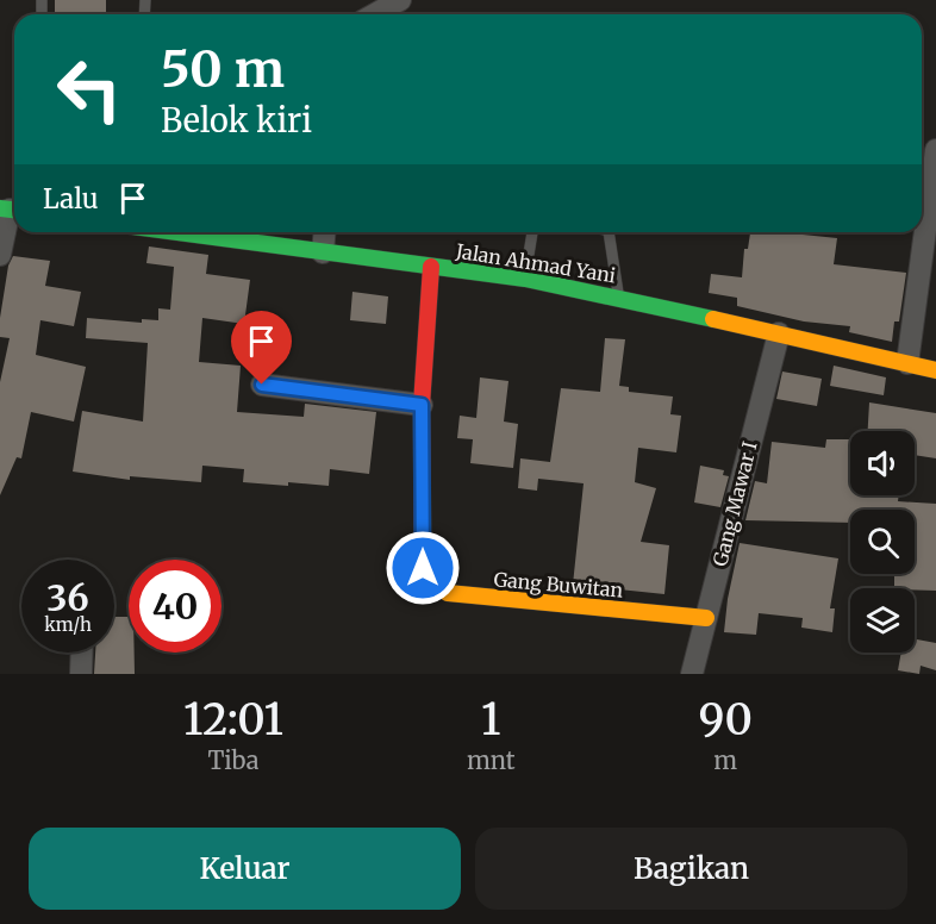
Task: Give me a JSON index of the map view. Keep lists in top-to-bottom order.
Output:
{
  "streets": {
    "main road": ["Jalan Ahmad Yani", "Gang Buwitan"],
    "street": ["Gang Mawar I"]
  },
  "crossings": [
    ["Jalan Ahmad Yani", "Gang Mawar I"],
    ["Jalan Ahmad Yani", "Gang Buwitan"],
    ["Gang Mawar I", "Gang Buwitan"]
  ],
  "page": {
    "turn": ["50 m", "Belok kiri"],
    "then": "Lalu",
    "speed": "36 km/h",
    "limit": "40",
    "eta": [
      "12:01",
      "Tiba",
      "1",
      "mnt",
      "90",
      "m"
    ],
    "buttons": ["Keluar", "Bagikan"]
  }
}
